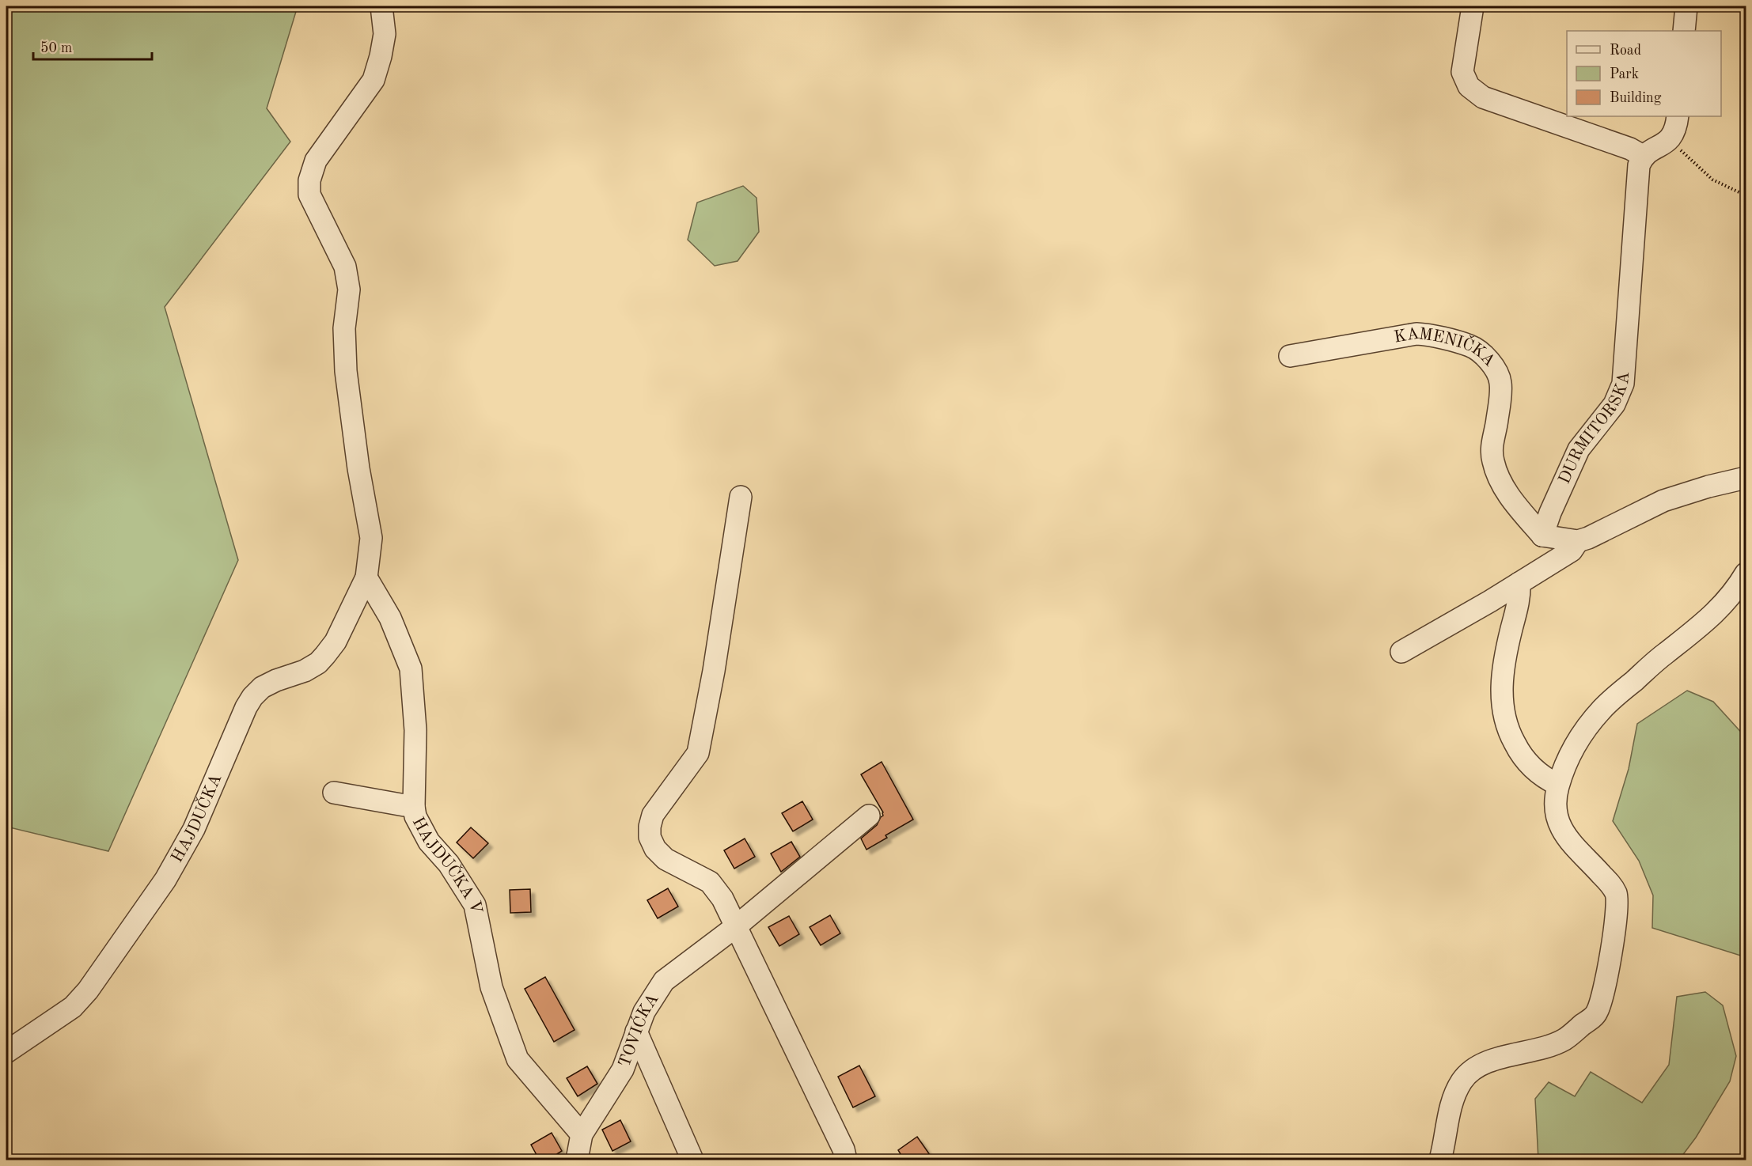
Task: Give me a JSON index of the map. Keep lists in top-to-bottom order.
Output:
{
  "streets": {
    "street": [
      "KAMENIČKA",
      "DURMITORSKA",
      "HAJDUČKA",
      "HAJDUČKA V",
      "TOVIĆKA"
    ]
  },
  "crossings": [
    ["KAMENIČKA", "DURMITORSKA"],
    ["HAJDUČKA", "HAJDUČKA V"],
    ["HAJDUČKA V", "TOVIĆKA"]
  ],
  "legend": ["Road", "Park", "Building"],
  "scale_bar": "50 m"
}
